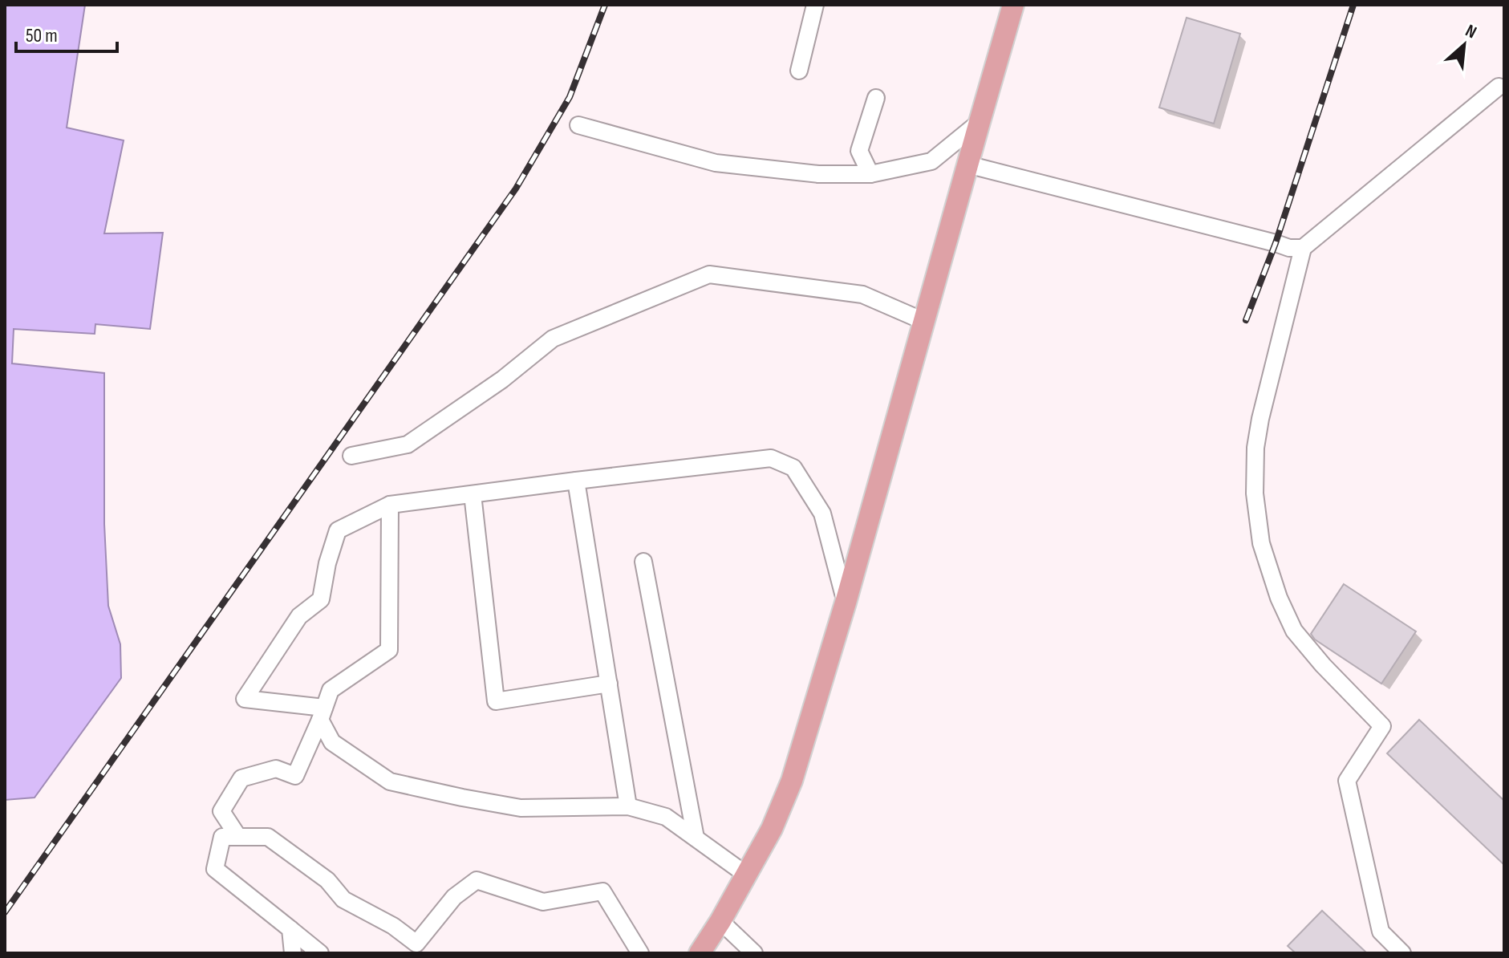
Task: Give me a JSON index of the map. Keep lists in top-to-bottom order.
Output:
{
  "scale_bar": "50 m",
  "north": "top right"
}
